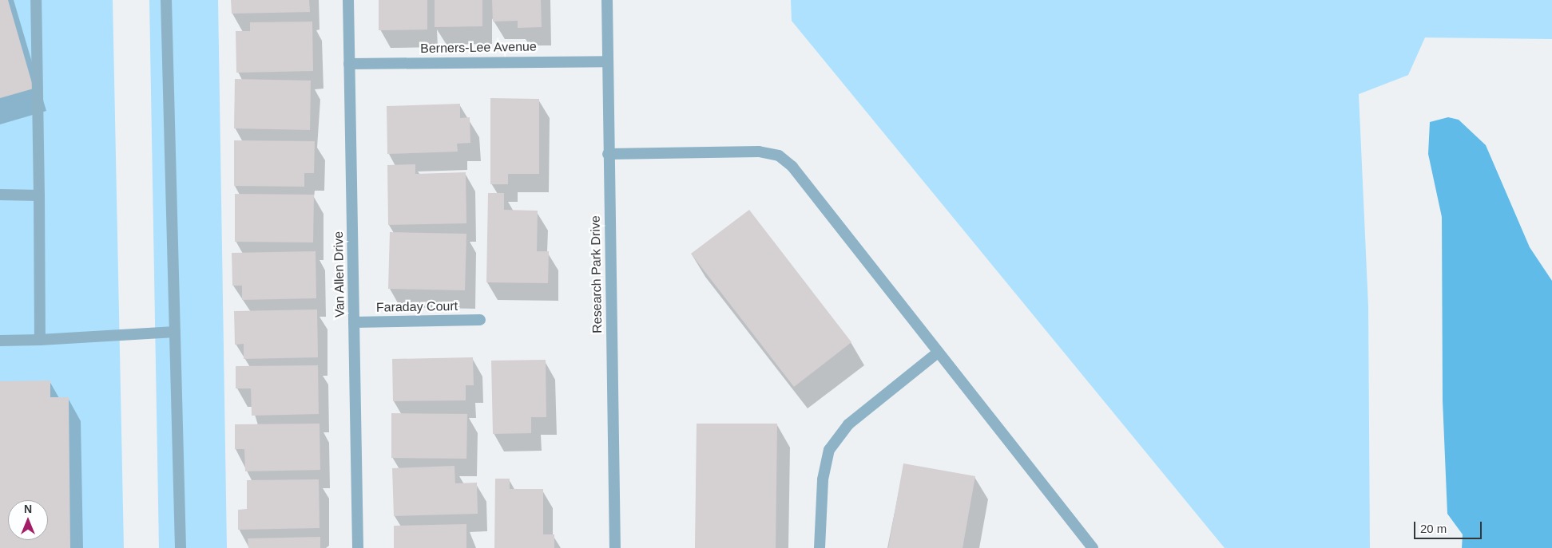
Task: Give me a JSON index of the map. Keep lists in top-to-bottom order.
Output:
{
  "streets": {
    "street": [
      "Berners-Lee Avenue",
      "Van Allen Drive",
      "Research Park Drive",
      "Faraday Court"
    ]
  },
  "crossings": [
    ["Berners-Lee Avenue", "Van Allen Drive"],
    ["Berners-Lee Avenue", "Research Park Drive"],
    ["Van Allen Drive", "Faraday Court"]
  ],
  "scale_bar": "20 m",
  "north": "top"
}
